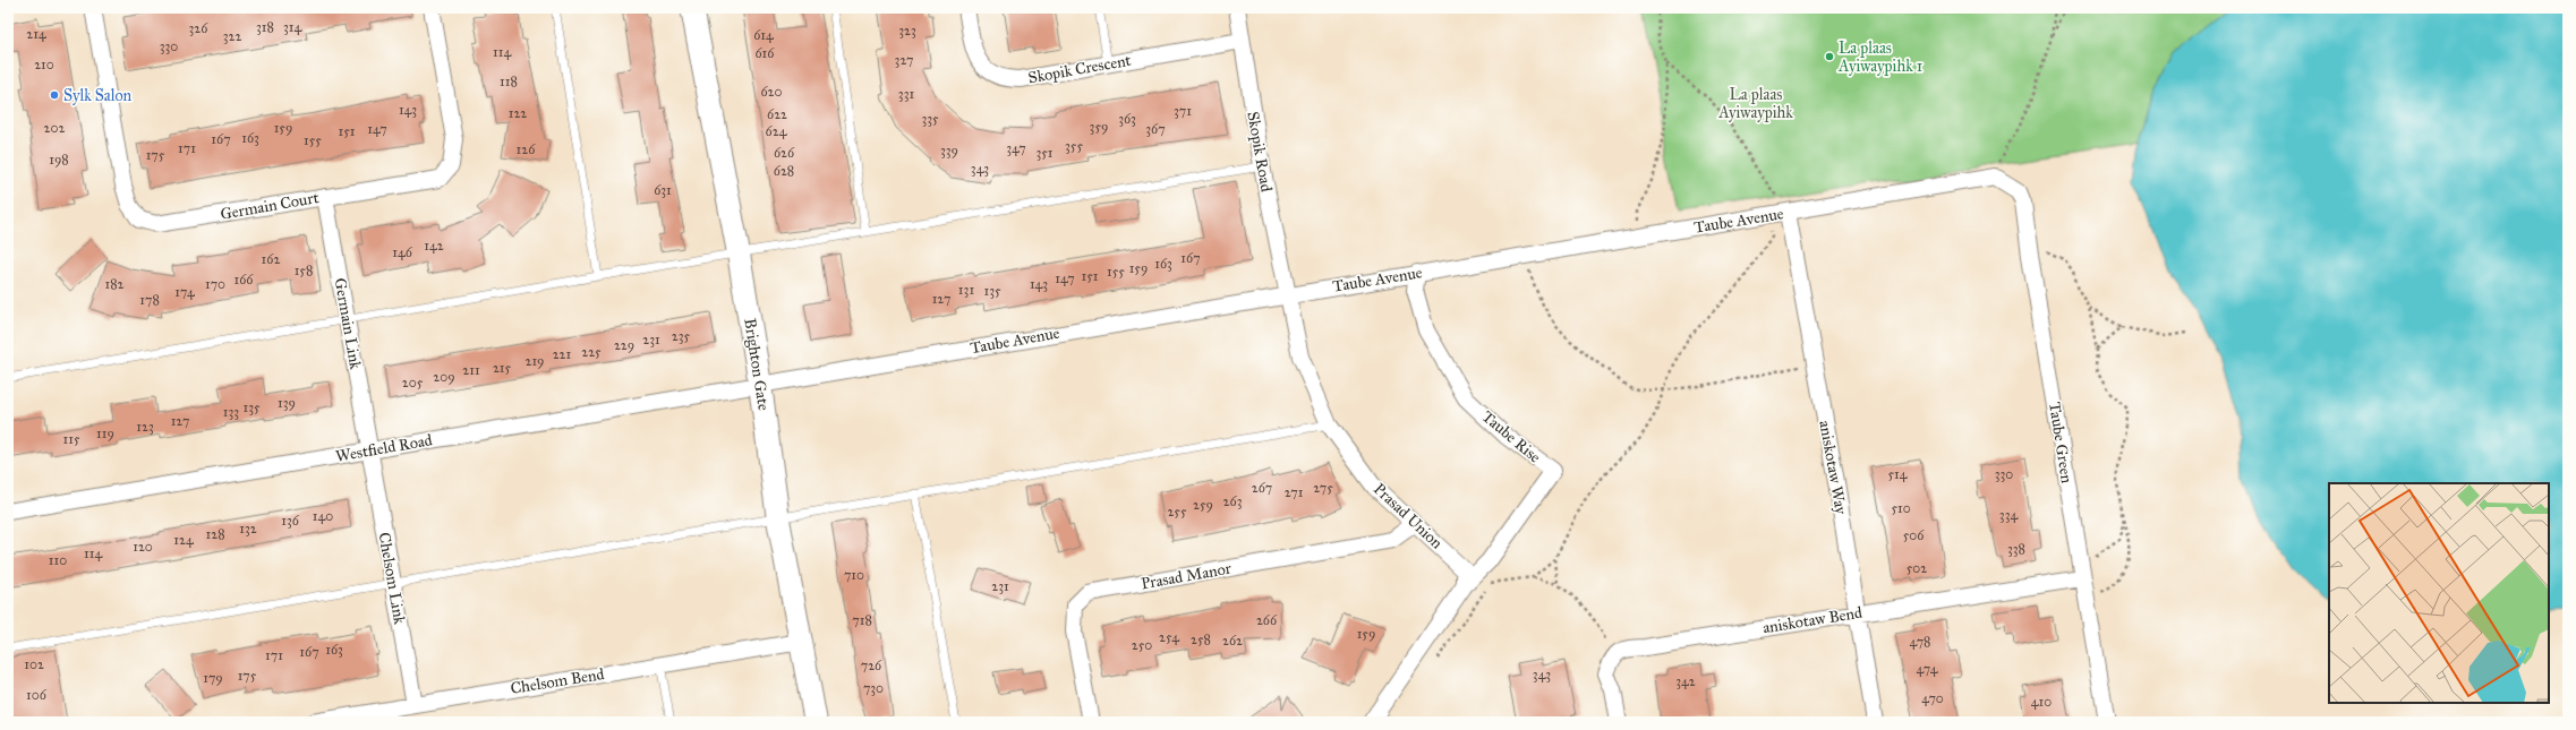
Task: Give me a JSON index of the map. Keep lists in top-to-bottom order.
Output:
{
  "streets": {
    "street": [
      "Skopik Crescent",
      "Skopik Road",
      "Germain Court",
      "Taube Avenue",
      "Germain Link",
      "Brighton Gate",
      "Taube Rise",
      "Taube Green",
      "Westfield Road",
      "aniskotaw Way",
      "Prasad Union",
      "Prasad Manor",
      "Chelsom Link",
      "aniskotaw Bend",
      "Chelsom Bend"
    ]
  },
  "crossings": [
    ["Skopik Crescent", "Skopik Road"],
    ["Skopik Road", "Taube Avenue"],
    ["Skopik Road", "Prasad Union"],
    ["Germain Court", "Germain Link"],
    ["Taube Avenue", "Brighton Gate"],
    ["Taube Avenue", "Taube Rise"],
    ["Taube Avenue", "Taube Green"],
    ["Taube Avenue", "Westfield Road"],
    ["Taube Avenue", "aniskotaw Way"],
    ["Taube Avenue", "Prasad Union"],
    ["Germain Link", "Westfield Road"],
    ["Germain Link", "Chelsom Link"],
    ["Brighton Gate", "Westfield Road"],
    ["Brighton Gate", "Chelsom Bend"],
    ["Taube Rise", "Prasad Union"],
    ["Taube Green", "aniskotaw Bend"],
    ["Westfield Road", "Chelsom Link"],
    ["aniskotaw Way", "aniskotaw Bend"],
    ["Prasad Union", "Prasad Manor"],
    ["Chelsom Link", "Chelsom Bend"]
  ],
  "parks": ["La plaas Ayiwaypihk"],
  "places": ["La plaas Ayiwaypihk 1", "Sylk Salon"],
  "house_numbers": [
    "318",
    "314",
    "326",
    "323",
    "214",
    "614",
    "322",
    "330",
    "114",
    "616",
    "327",
    "210",
    "118",
    "620",
    "331",
    "143",
    "371",
    "122",
    "622",
    "335",
    "363",
    "359",
    "202",
    "159",
    "147",
    "367",
    "151",
    "624",
    "163",
    "167",
    "155",
    "355",
    "171",
    "347",
    "126",
    "339",
    "626",
    "351",
    "175",
    "198",
    "343",
    "628",
    "631",
    "142",
    "146",
    "167",
    "162",
    "163",
    "159",
    "158",
    "155",
    "151",
    "147",
    "166",
    "182",
    "170",
    "143",
    "131",
    "135",
    "174",
    "127",
    "178",
    "235",
    "231",
    "229",
    "225",
    "221",
    "219",
    "215",
    "211",
    "209",
    "205",
    "139",
    "135",
    "133",
    "127",
    "123",
    "119",
    "115",
    "514",
    "330",
    "267",
    "275",
    "271",
    "263",
    "259",
    "510",
    "255",
    "334",
    "140",
    "136",
    "132",
    "128",
    "506",
    "124",
    "120",
    "338",
    "114",
    "110",
    "502",
    "710",
    "231",
    "718",
    "266",
    "159",
    "254",
    "258",
    "262",
    "478",
    "250",
    "163",
    "167",
    "171",
    "102",
    "726",
    "474",
    "343",
    "175",
    "179",
    "342",
    "730",
    "106",
    "470",
    "410"
  ]
}
